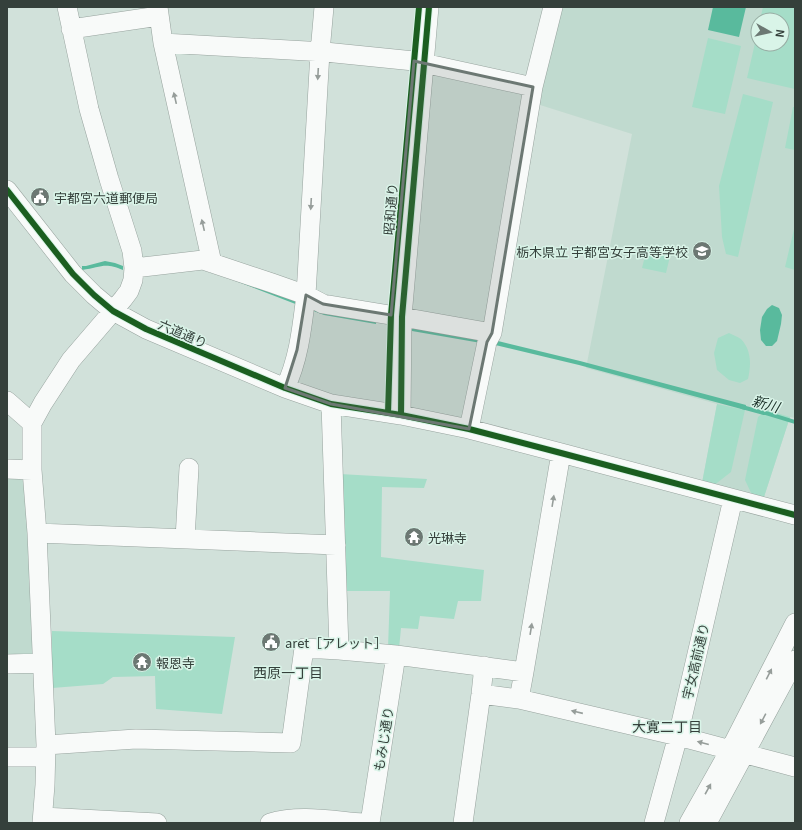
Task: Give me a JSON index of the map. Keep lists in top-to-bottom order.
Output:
{
  "streets": {
    "street": [
      "昭和通り",
      "六道通り",
      "宇女高前通り",
      "もみじ通り"
    ]
  },
  "crossings": [
    ["昭和通り", "六道通り"],
    ["六道通り", "宇女高前通り"]
  ],
  "districts": ["西原一丁目", "大寛二丁目"],
  "water": ["新川"],
  "places": {
    "public building": ["宇都宮六道郵便局", "aret［アレット］"],
    "school or university": ["栃木県立 宇都宮女子高等学校"],
    "temple": ["光琳寺", "報恩寺"]
  },
  "north": "right"
}
